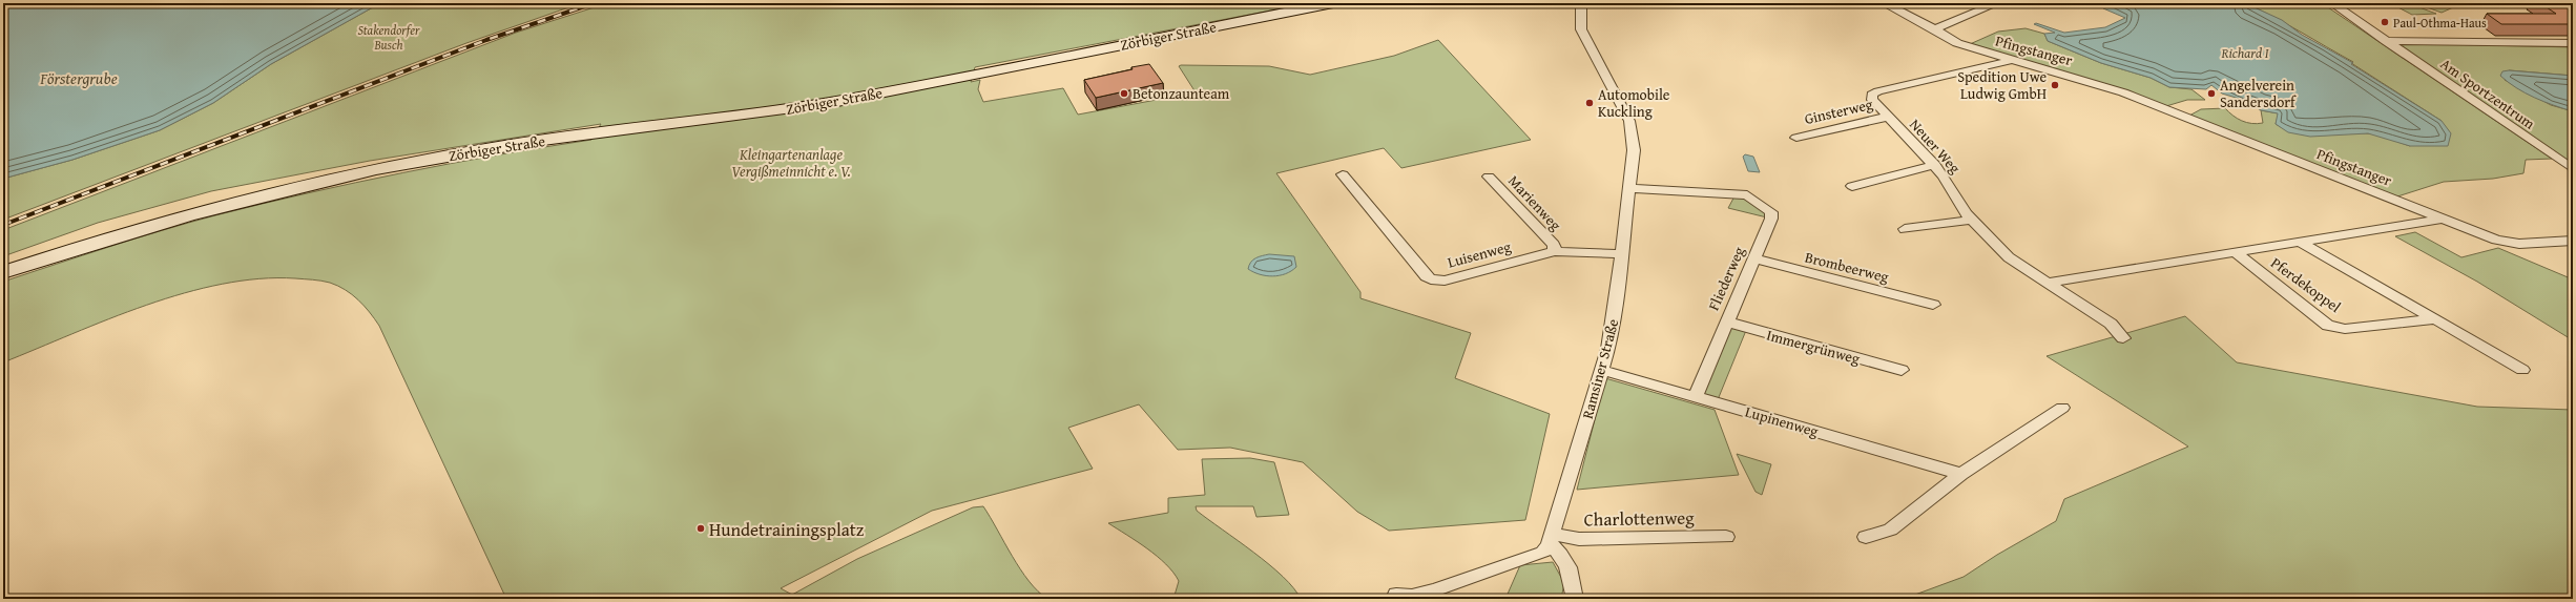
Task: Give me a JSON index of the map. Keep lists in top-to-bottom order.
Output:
{
  "streets": {
    "street": [
      "Zörbiger Straße",
      "Pfingstanger",
      "Am Sportzentrum",
      "Ginsterweg",
      "Neuer Weg",
      "Marienweg",
      "Luisenweg",
      "Brombeerweg",
      "Fliederweg",
      "Pferdekoppel",
      "Immergrünweg",
      "Ramsiner Straße",
      "Lupinenweg",
      "Charlottenweg"
    ]
  },
  "crossings": [
    ["Pfingstanger", "Neuer Weg"],
    ["Ginsterweg", "Neuer Weg"],
    ["Marienweg", "Luisenweg"],
    ["Luisenweg", "Ramsiner Straße"],
    ["Brombeerweg", "Fliederweg"],
    ["Fliederweg", "Immergrünweg"],
    ["Fliederweg", "Ramsiner Straße"],
    ["Fliederweg", "Lupinenweg"],
    ["Ramsiner Straße", "Lupinenweg"],
    ["Ramsiner Straße", "Charlottenweg"]
  ],
  "water": ["Richard I", "Förstergrube"],
  "parks": ["Stakendorfer Busch", "Kleingartenanlage Vergißmeinnicht e. V."],
  "places": [
    "Paul-Othma-Haus",
    "Spedition Uwe Ludwig GmbH",
    "Betonzaunteam",
    "Angelverein Sandersdorf",
    "Automobile Kuckling",
    "Hundetrainingsplatz"
  ]
}
